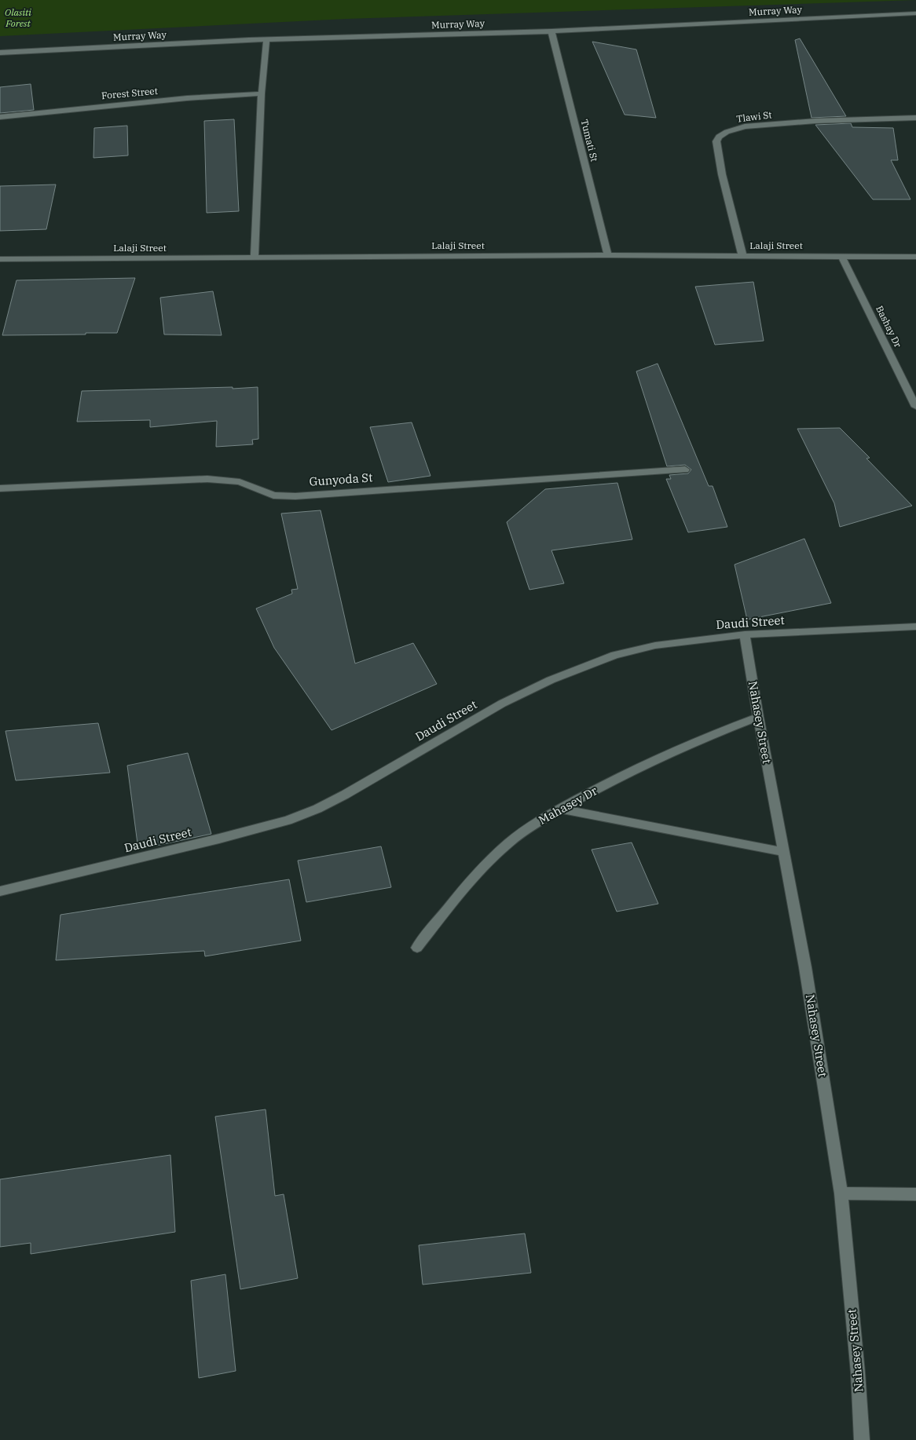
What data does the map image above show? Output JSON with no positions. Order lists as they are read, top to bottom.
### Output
{
  "streets": {
    "street": [
      "Murray Way",
      "Forest Street",
      "Tlawi St",
      "Tumati St",
      "Lalaji Street",
      "Bashay Dr",
      "Gunyoda St",
      "Daudi Street",
      "Nahasey Street",
      "Mahasey Dr"
    ]
  },
  "crossings": [
    ["Murray Way", "Tumati St"],
    ["Tlawi St", "Lalaji Street"],
    ["Tumati St", "Lalaji Street"],
    ["Lalaji Street", "Bashay Dr"],
    ["Daudi Street", "Nahasey Street"],
    ["Nahasey Street", "Mahasey Dr"]
  ],
  "parks": ["Olasiti Forest"]
}
